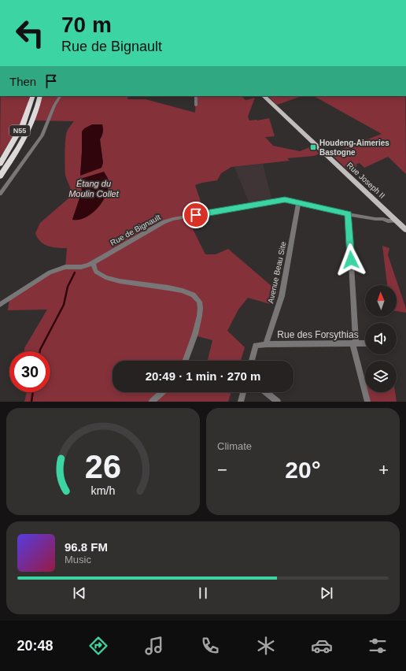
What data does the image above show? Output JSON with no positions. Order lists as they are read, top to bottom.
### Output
{
  "streets": {
    "highway": ["N55"],
    "main road": ["Rue Joseph II"],
    "street": ["Rue de Bignault", "Avenue Beau Site", "Rue des Forsythias"]
  },
  "crossings": [
    ["Rue Joseph II", "Rue de Bignault"],
    ["Rue de Bignault", "Avenue Beau Site"],
    ["Avenue Beau Site", "Rue des Forsythias"]
  ],
  "water": ["Étang du Moulin Collet"],
  "places": {
    "transit": ["Houdeng-Aimeries Bastogne"]
  },
  "north": "top",
  "page": {
    "turn": ["70 m", "Rue de Bignault"],
    "then": "Then",
    "limit": "30",
    "trip": "20:49 · 1 min · 270 m",
    "tile": "Climate",
    "heat": ["−", "20°", "+"],
    "song": ["96.8 FM", "Music"],
    "tabs": "20:48",
    "gauge": ["26", "km/h"]
  }
}
